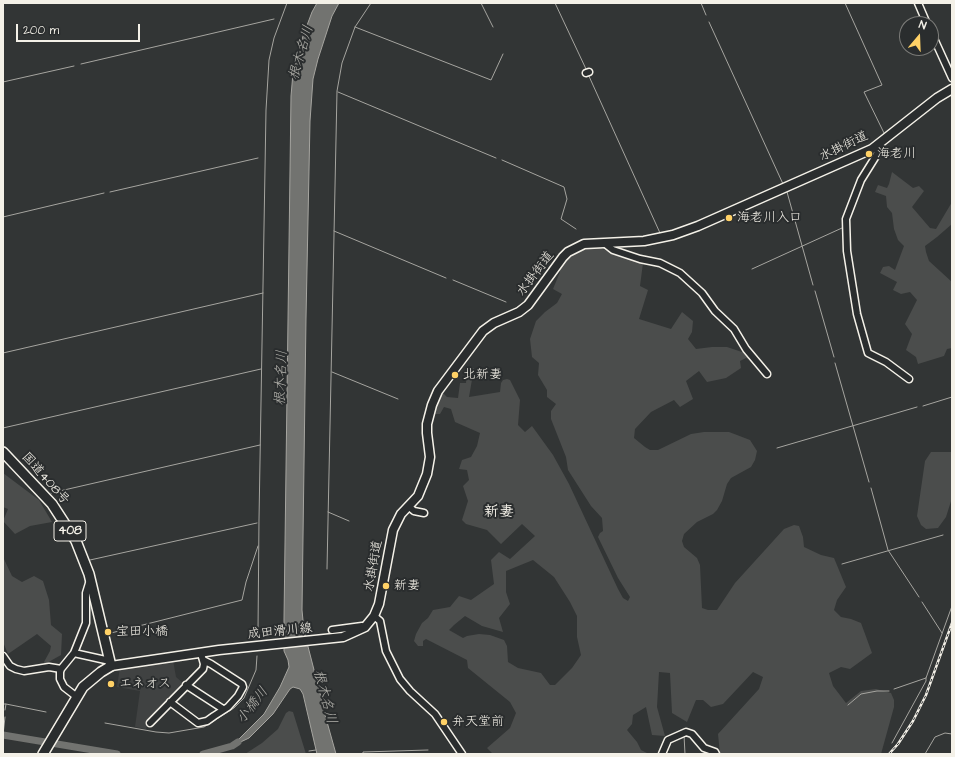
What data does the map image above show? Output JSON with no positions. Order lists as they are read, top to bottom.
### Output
{
  "streets": {
    "highway": ["国道408号", "408"],
    "main road": ["水掛街道", "成田滑川線"]
  },
  "crossings": [
    ["水掛街道", "成田滑川線"]
  ],
  "districts": ["新妻"],
  "water": ["根木名川", "小橋川"],
  "places": [
    "海老川",
    "海老川入口",
    "北新妻",
    "新妻",
    "宝田小橋",
    "エネオス",
    "弁天堂前"
  ],
  "scale_bar": "200 m",
  "north": "top"
}
